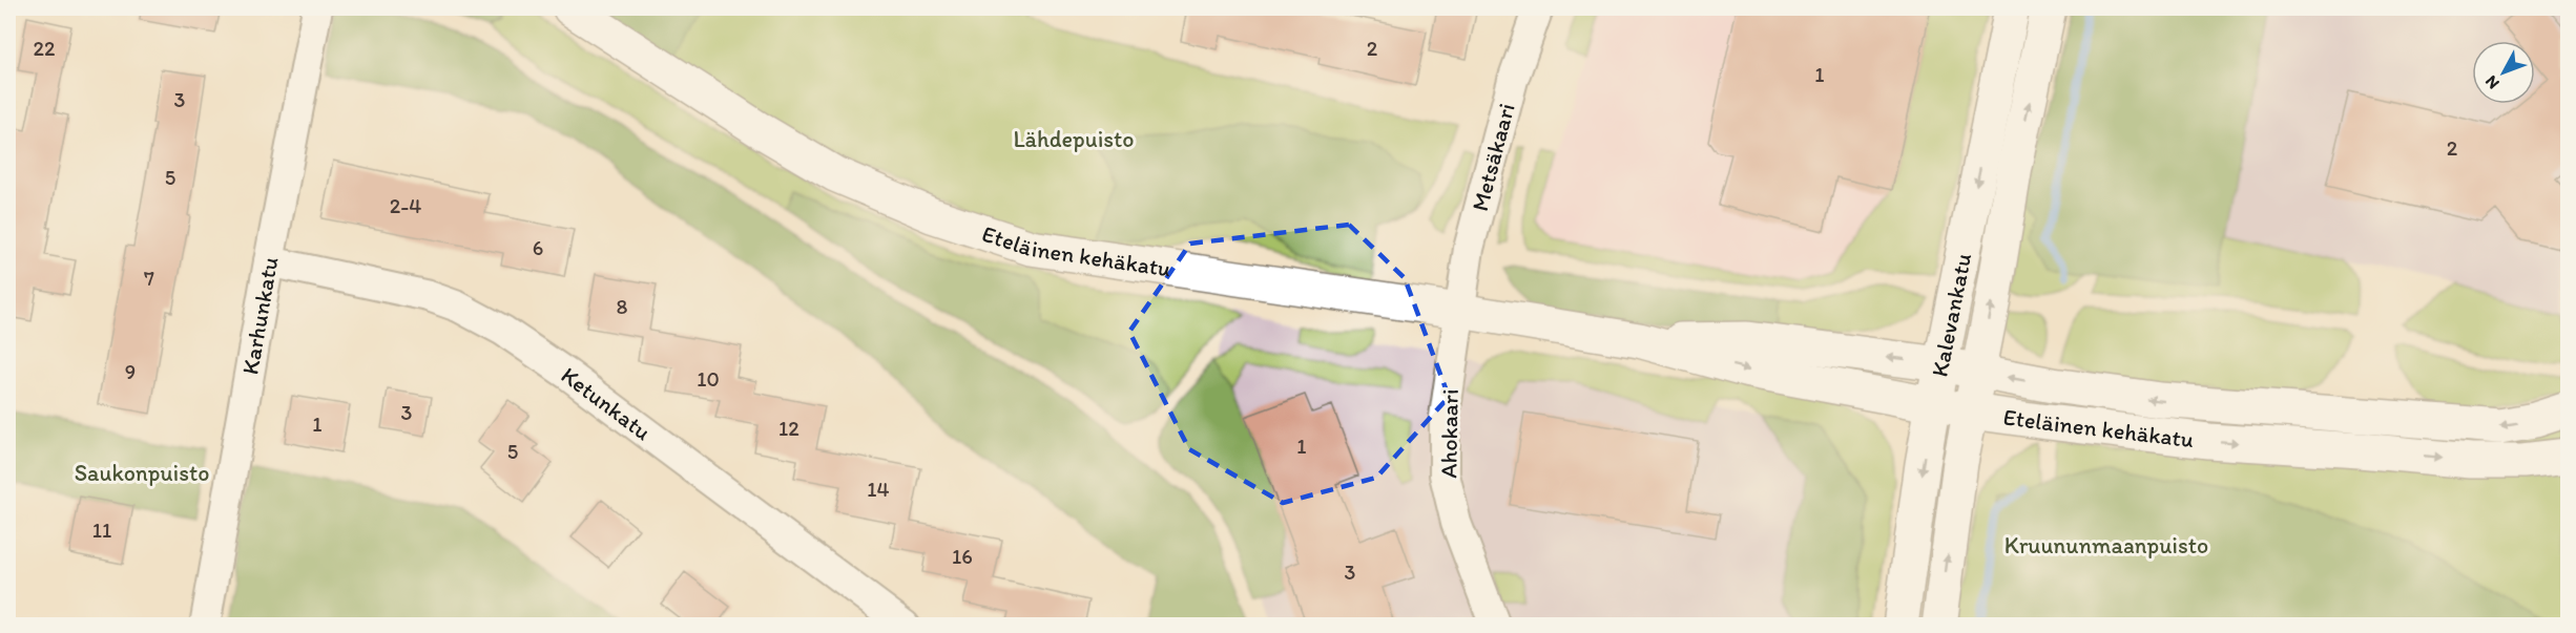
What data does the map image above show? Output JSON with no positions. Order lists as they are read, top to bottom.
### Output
{
  "streets": {
    "street": [
      "Metsäkaari",
      "Eteläinen kehäkatu",
      "Karhunkatu",
      "Kalevankatu",
      "Ketunkatu",
      "Ahokaari"
    ]
  },
  "crossings": [
    ["Metsäkaari", "Eteläinen kehäkatu"],
    ["Metsäkaari", "Ahokaari"],
    ["Eteläinen kehäkatu", "Kalevankatu"],
    ["Eteläinen kehäkatu", "Ahokaari"],
    ["Karhunkatu", "Ketunkatu"]
  ],
  "parks": ["Lähdepuisto", "Saukonpuisto", "Kruununmaanpuisto"],
  "house_numbers": [
    "22",
    "2",
    "1",
    "3",
    "2",
    "5",
    "2-4",
    "6",
    "7",
    "8",
    "9",
    "10",
    "3",
    "1",
    "12",
    "1",
    "5",
    "14",
    "11",
    "16",
    "3"
  ],
  "north": "bottom left"
}
